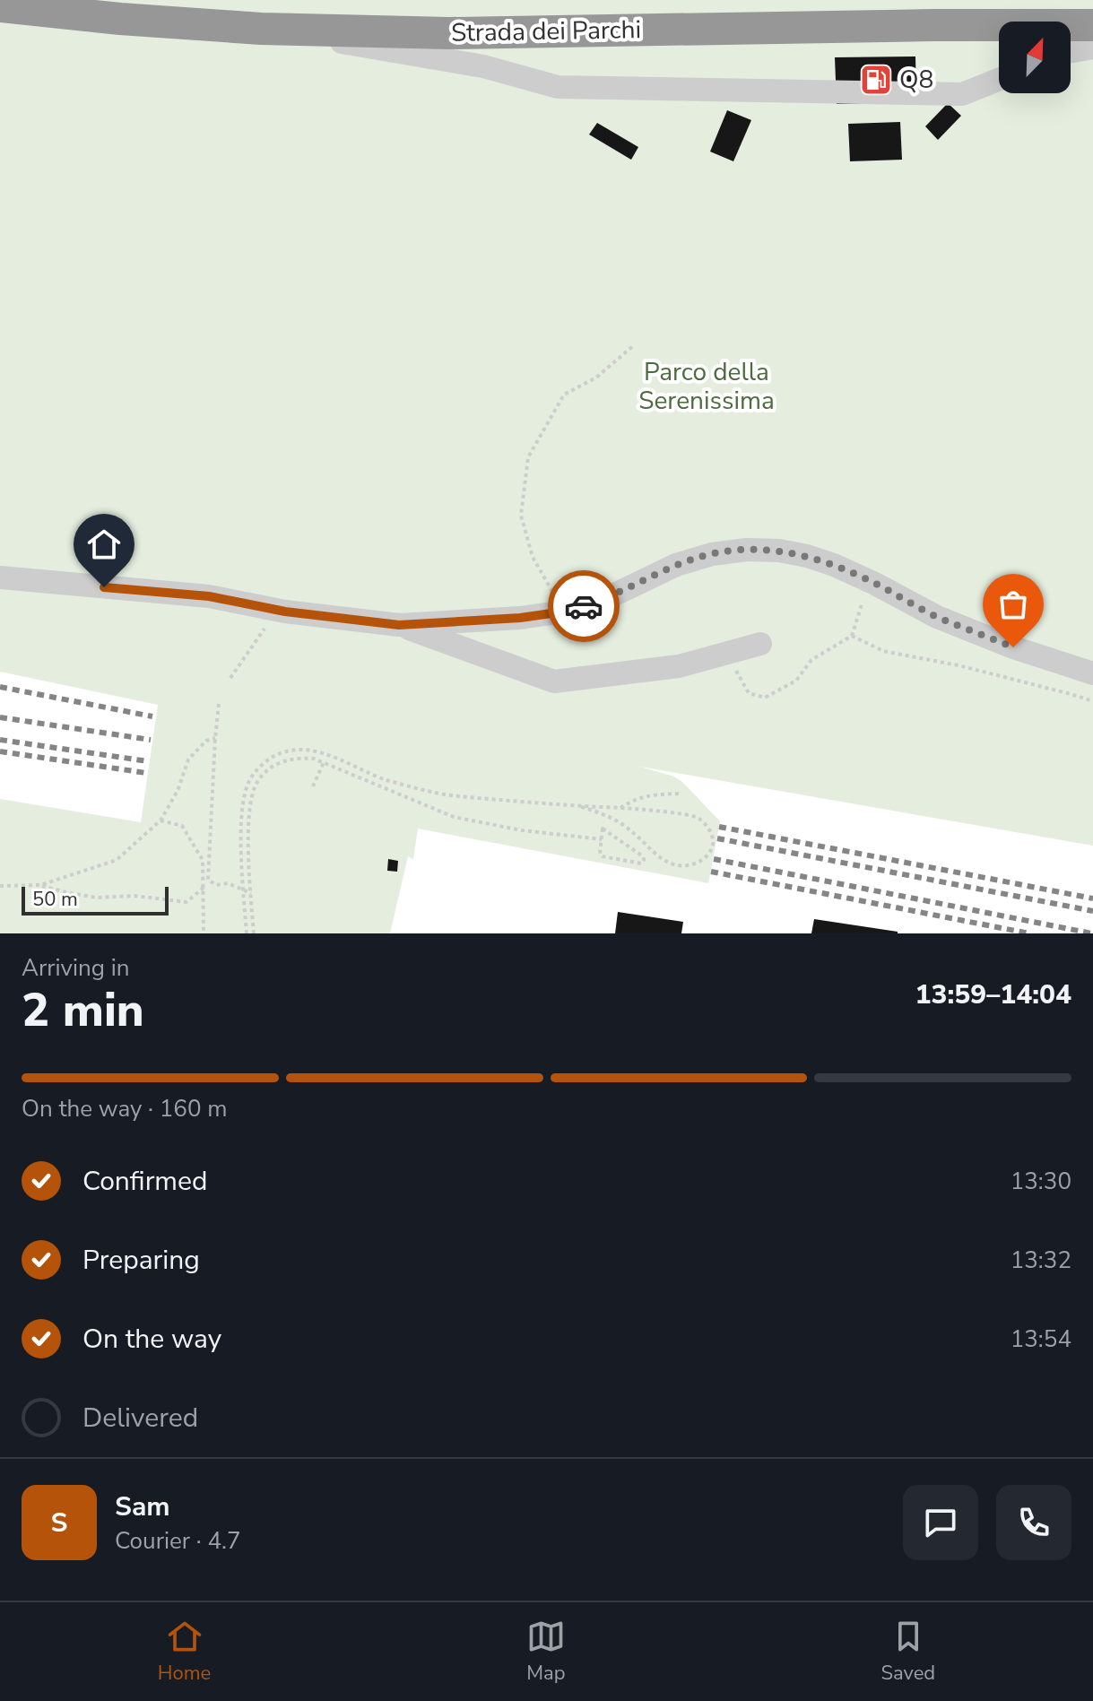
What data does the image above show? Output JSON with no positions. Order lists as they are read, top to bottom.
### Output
{
  "streets": {
    "highway": ["Strada dei Parchi"]
  },
  "parks": ["Parco della Serenissima"],
  "places": {
    "fuel station": ["Q8"]
  },
  "scale_bar": "50 m",
  "north": "top right",
  "page": {
    "scale": "50 m",
    "heading": ["2 min", "Arriving in", "13:59–14:04"],
    "panel": ["Sam", "Courier · 4.7"],
    "bar": "On the way · 160 m",
    "list": [
      ["Confirmed", "13:30"],
      ["Preparing", "13:32"],
      ["On the way", "13:54"],
      "Delivered"
    ],
    "round": "S",
    "tabs": ["Home", "Map", "Saved"]
  }
}
